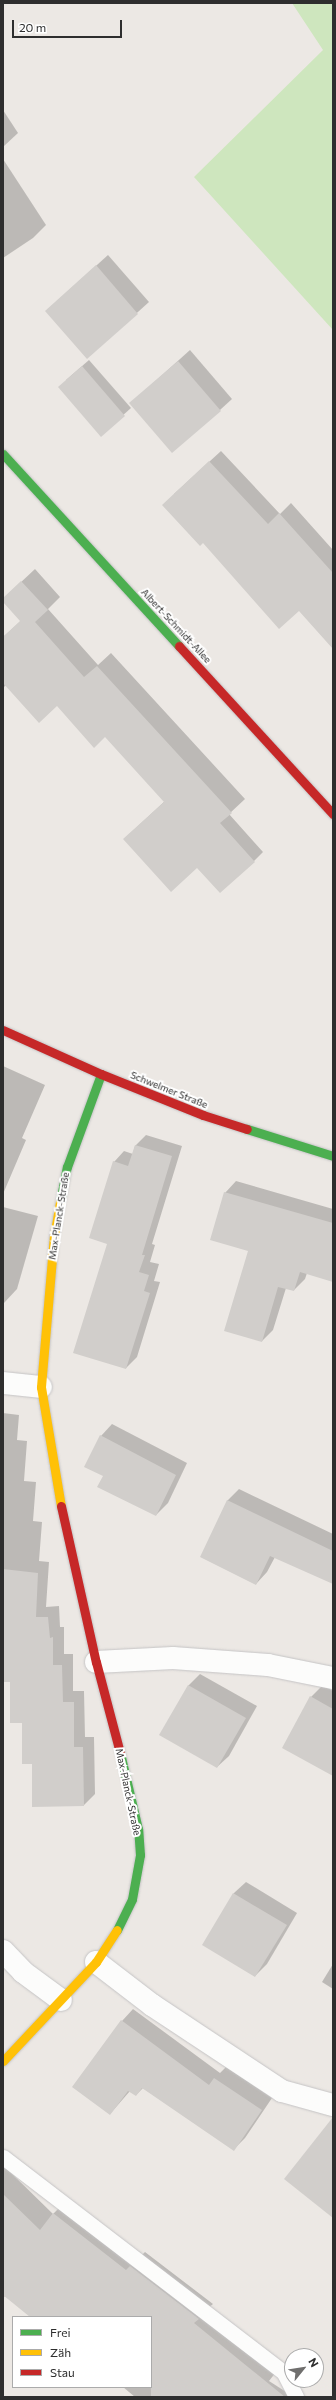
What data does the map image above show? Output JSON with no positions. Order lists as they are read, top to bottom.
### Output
{
  "streets": {
    "street": ["Albert-Schmidt-Allee", "Schwelmer Straße", "Max-Planck-Straße"]
  },
  "crossings": [
    ["Schwelmer Straße", "Max-Planck-Straße"]
  ],
  "legend": ["Frei", "Zäh", "Stau"],
  "scale_bar": "20 m",
  "north": "top right"
}
